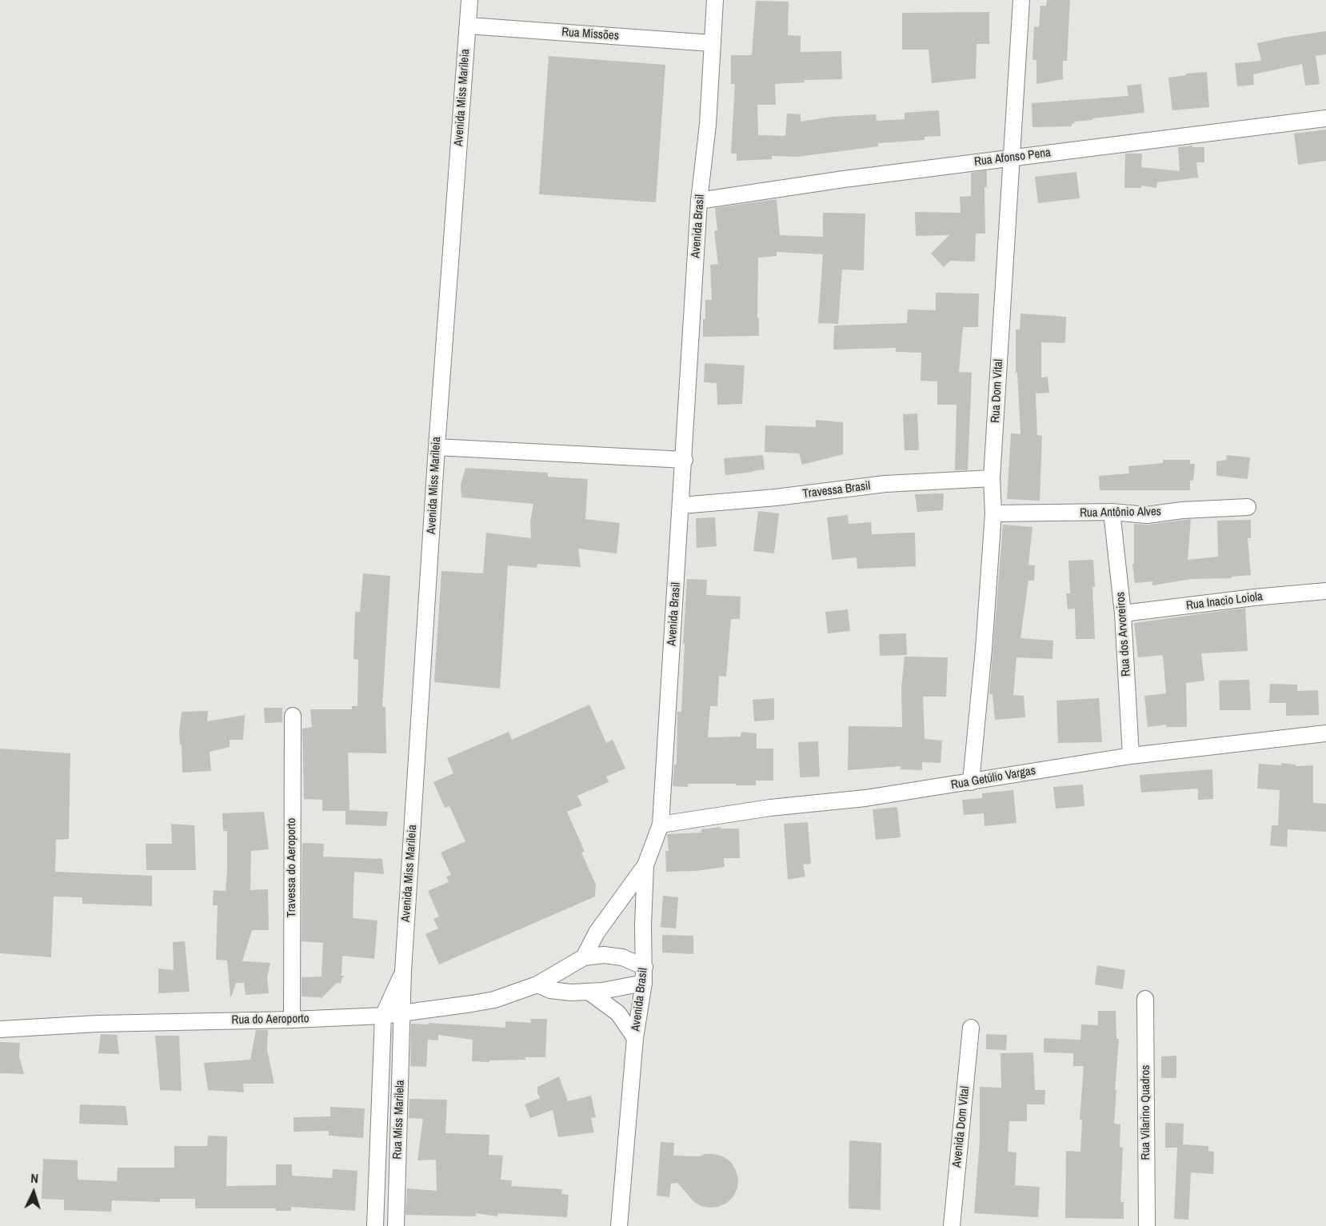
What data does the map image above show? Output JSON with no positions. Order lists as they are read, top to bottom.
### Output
{
  "streets": {
    "street": [
      "Rua Missões",
      "Avenida Miss Marileia",
      "Rua Afonso Pena",
      "Avenida Brasil",
      "Rua Dom Vital",
      "Travessa Brasil",
      "Rua Antônio Alves",
      "Rua Inacio Loiola",
      "Rua dos Arvoreiros",
      "Rua Getúlio Vargas",
      "Travessa do Aeroporto",
      "Rua do Aeroporto",
      "Rua Vilarino Quadros",
      "Rua Miss Marilela",
      "Avenida Dom Vital"
    ]
  },
  "crossings": [
    ["Rua Missões", "Avenida Miss Marileia"],
    ["Rua Missões", "Avenida Brasil"],
    ["Avenida Miss Marileia", "Rua do Aeroporto"],
    ["Avenida Miss Marileia", "Rua Miss Marilela"],
    ["Rua Afonso Pena", "Avenida Brasil"],
    ["Rua Afonso Pena", "Rua Dom Vital"],
    ["Avenida Brasil", "Travessa Brasil"],
    ["Avenida Brasil", "Rua Getúlio Vargas"],
    ["Rua Dom Vital", "Travessa Brasil"],
    ["Rua Dom Vital", "Rua Antônio Alves"],
    ["Rua Dom Vital", "Rua Getúlio Vargas"],
    ["Rua Antônio Alves", "Rua dos Arvoreiros"],
    ["Rua Inacio Loiola", "Rua dos Arvoreiros"],
    ["Rua dos Arvoreiros", "Rua Getúlio Vargas"],
    ["Travessa do Aeroporto", "Rua do Aeroporto"],
    ["Rua do Aeroporto", "Rua Miss Marilela"]
  ],
  "north": "top"
}
